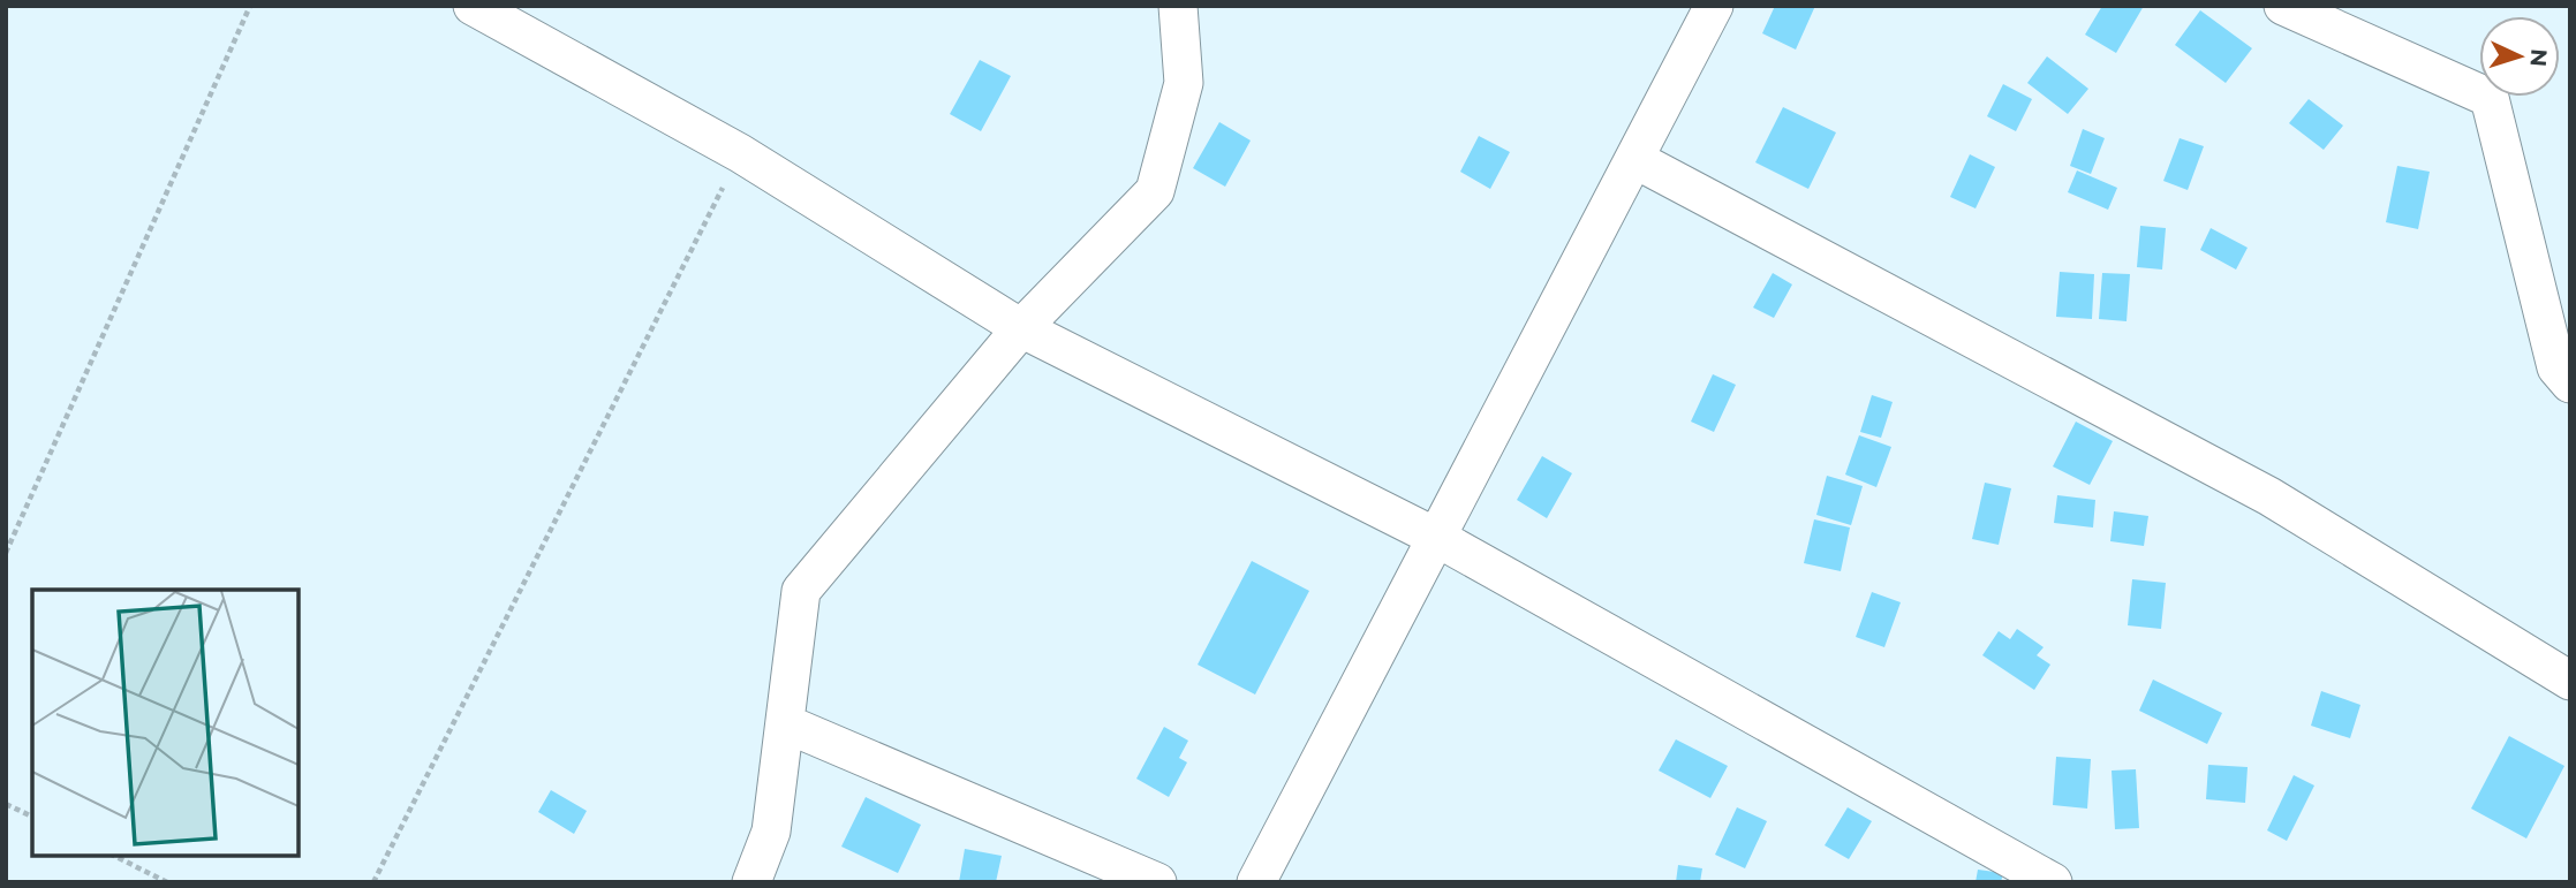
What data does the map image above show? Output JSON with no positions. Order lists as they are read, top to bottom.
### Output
{
  "north": "right"
}
